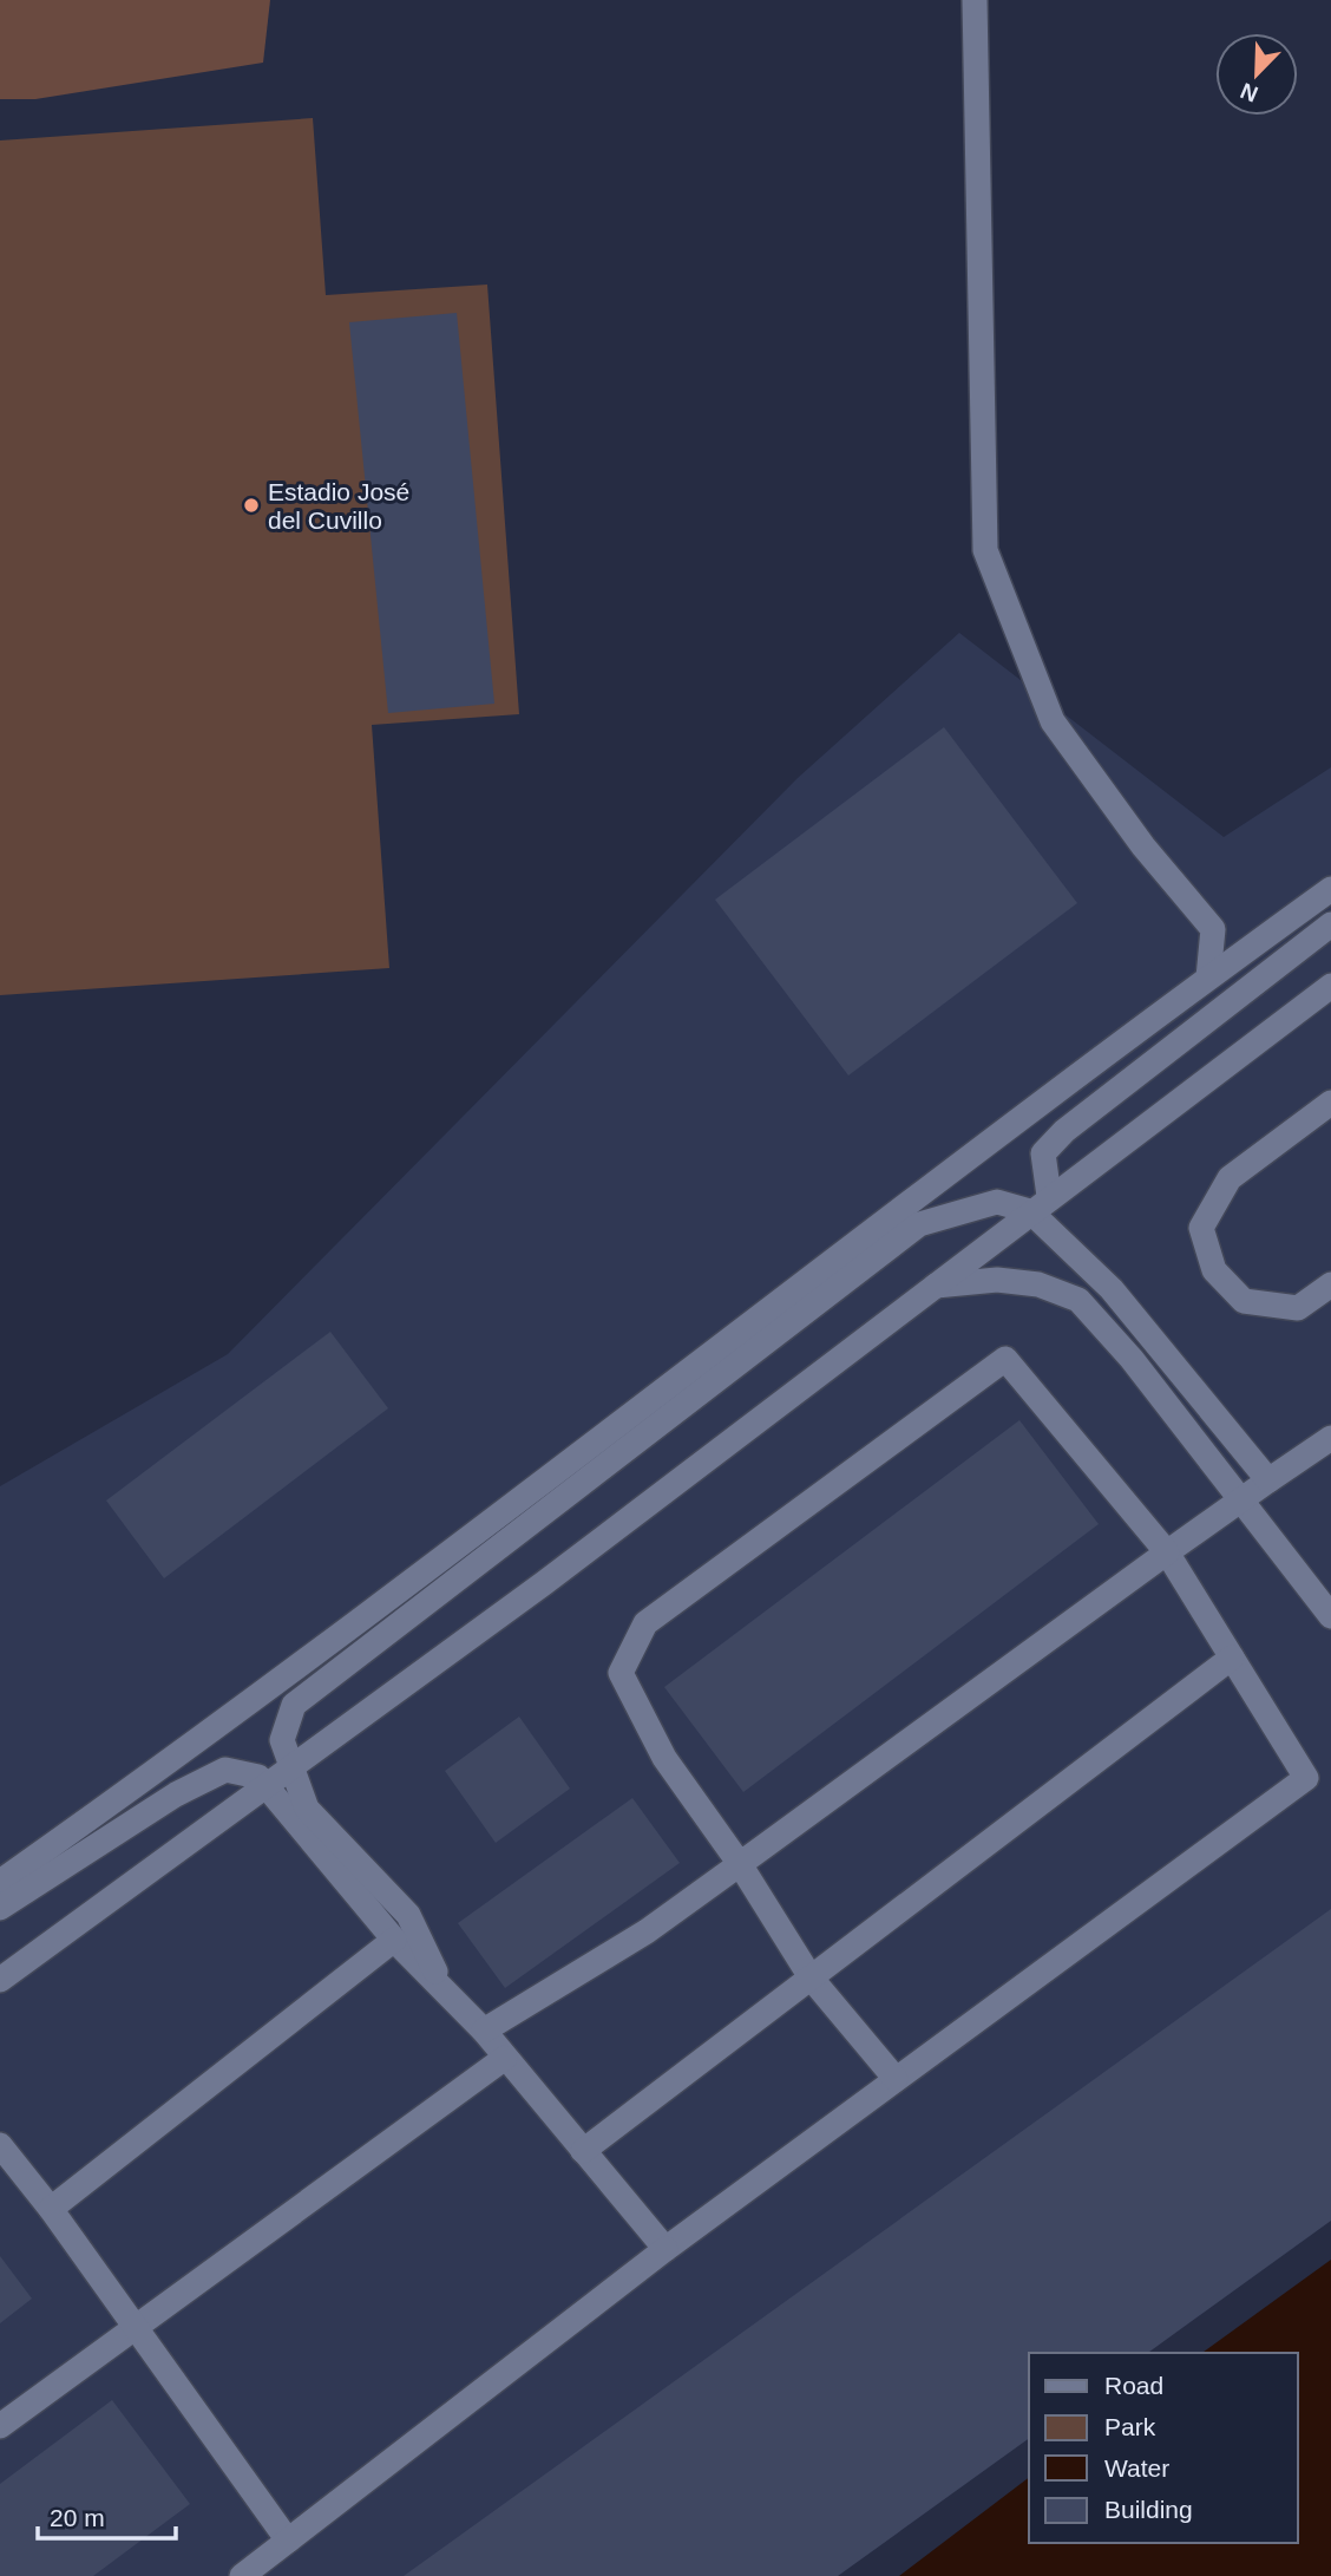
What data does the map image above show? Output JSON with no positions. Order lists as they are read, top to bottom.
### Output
{
  "places": ["Estadio José del Cuvillo"],
  "legend": [
    "Road",
    "Park",
    "Water",
    "Building"
  ],
  "scale_bar": "20 m",
  "north": "bottom left"
}
